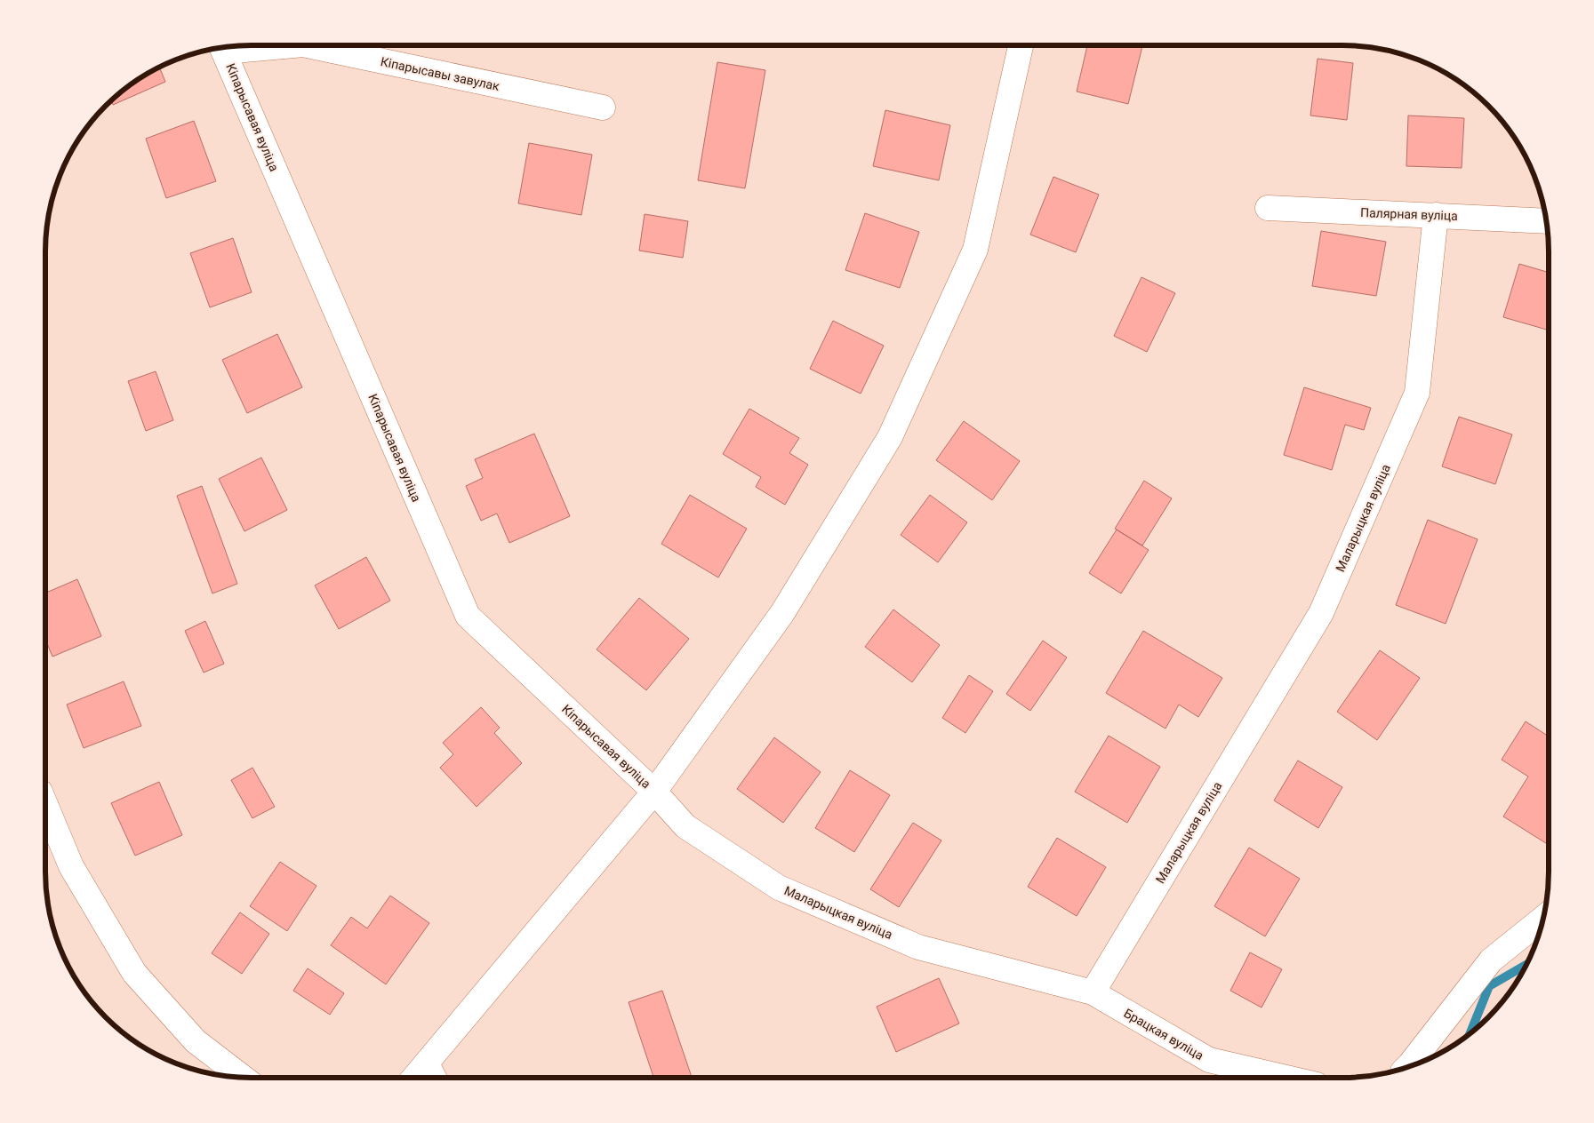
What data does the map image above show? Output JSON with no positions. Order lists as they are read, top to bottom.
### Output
{
  "streets": {
    "street": [
      "Кіпарысавы завулак",
      "Кіпарысавая вуліца",
      "Палярная вуліца",
      "Маларыцкая вуліца",
      "Брацкая вуліца"
    ]
  },
  "crossings": [
    ["Кіпарысавы завулак", "Кіпарысавая вуліца"],
    ["Кіпарысавая вуліца", "Маларыцкая вуліца"],
    ["Палярная вуліца", "Маларыцкая вуліца"],
    ["Маларыцкая вуліца", "Брацкая вуліца"]
  ]
}
